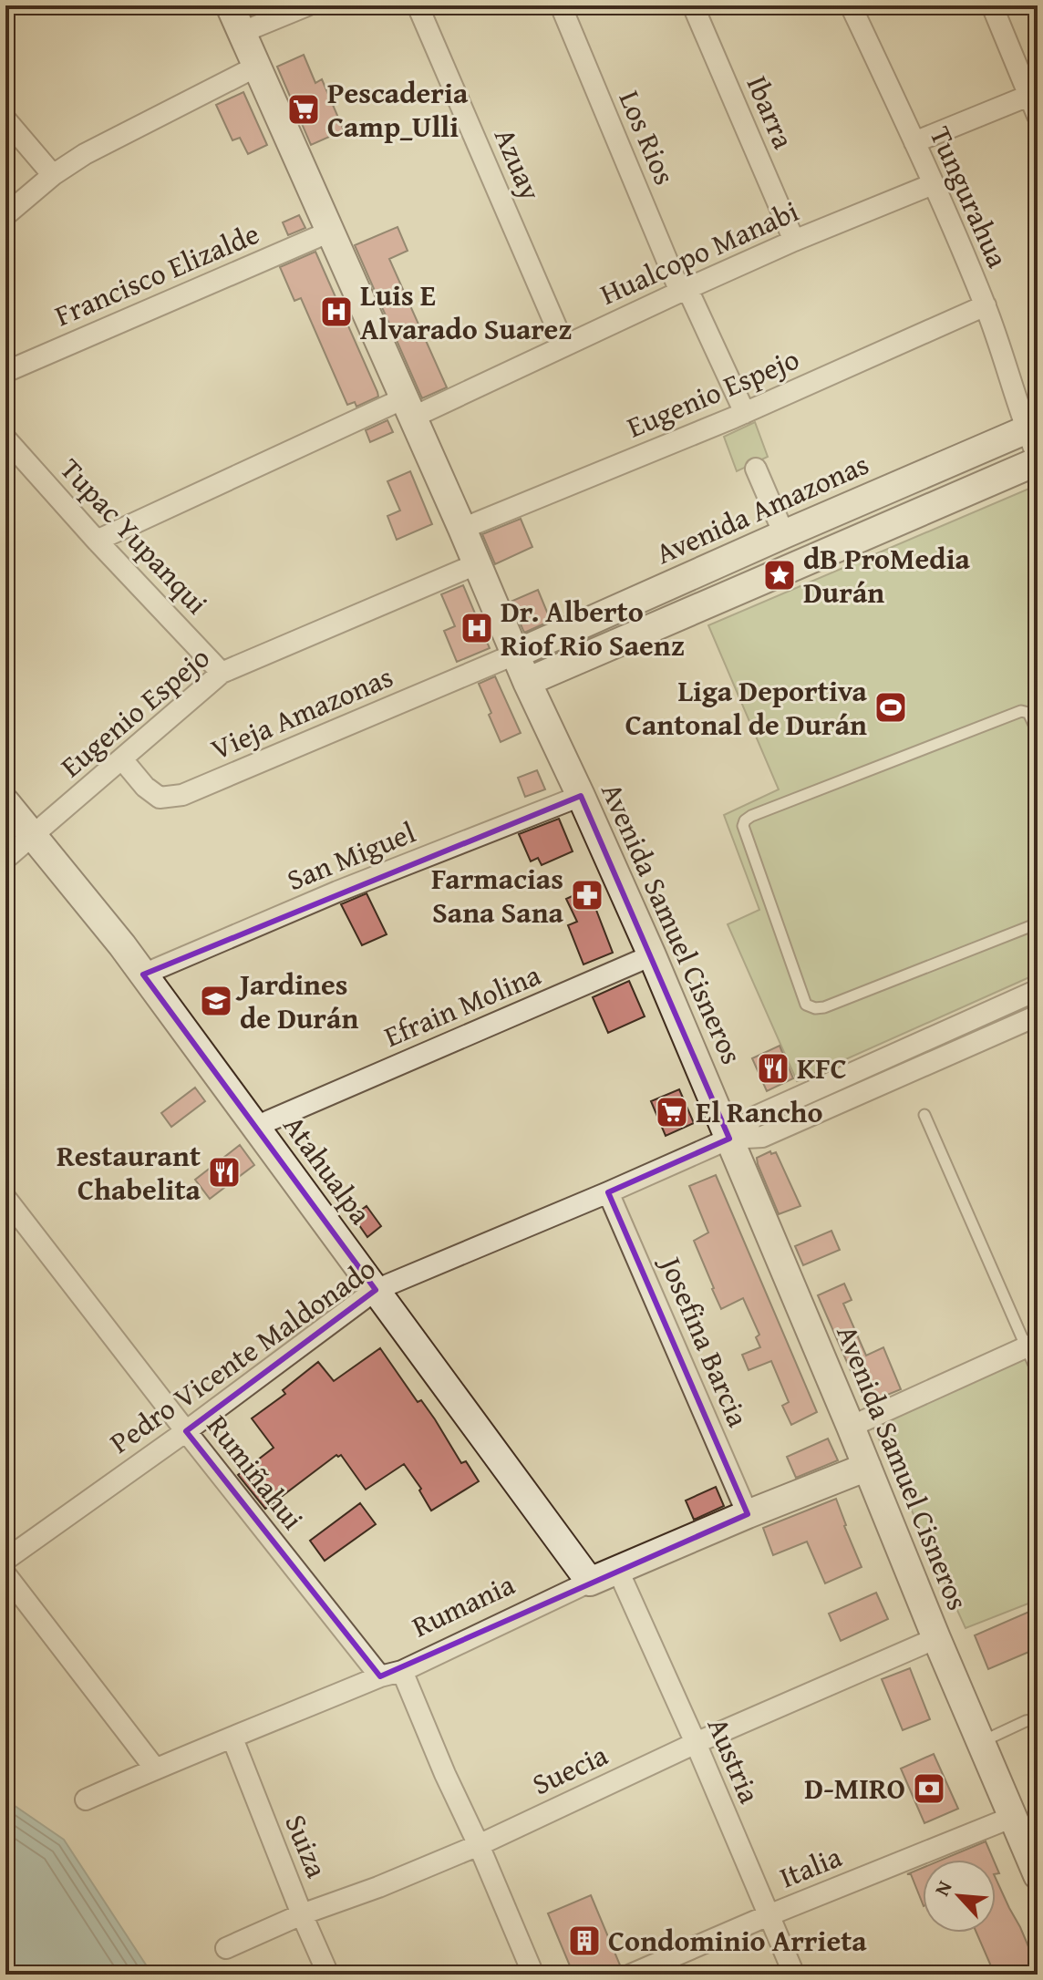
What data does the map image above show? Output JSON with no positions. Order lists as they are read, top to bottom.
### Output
{
  "streets": {
    "street": [
      "Ibarra",
      "Los Rios",
      "Azuay",
      "Tungurahua",
      "Hualcopo Manabi",
      "Francisco Elizalde",
      "Eugenio Espejo",
      "Avenida Amazonas",
      "Tupac Yupanqui",
      "Vieja Amazonas",
      "San Miguel",
      "Avenida Samuel Cisneros",
      "Efrain Molina",
      "Atahualpa",
      "Josefina Barcia",
      "Pedro Vicente Maldonado",
      "Rumiñahui",
      "Rumania",
      "Austria",
      "Suecia",
      "Suiza",
      "Italia"
    ]
  },
  "crossings": [
    ["Ibarra", "Hualcopo Manabi"],
    ["Los Rios", "Hualcopo Manabi"],
    ["Los Rios", "Eugenio Espejo"],
    ["Azuay", "Hualcopo Manabi"],
    ["Tungurahua", "Hualcopo Manabi"],
    ["Tungurahua", "Eugenio Espejo"],
    ["Tungurahua", "Avenida Amazonas"],
    ["Hualcopo Manabi", "Tupac Yupanqui"],
    ["Hualcopo Manabi", "Avenida Samuel Cisneros"],
    ["Francisco Elizalde", "Avenida Samuel Cisneros"],
    ["Eugenio Espejo", "Tupac Yupanqui"],
    ["Eugenio Espejo", "Vieja Amazonas"],
    ["Eugenio Espejo", "Avenida Samuel Cisneros"],
    ["Eugenio Espejo", "Atahualpa"],
    ["Avenida Amazonas", "Vieja Amazonas"],
    ["Avenida Amazonas", "Avenida Samuel Cisneros"],
    ["Vieja Amazonas", "Avenida Samuel Cisneros"],
    ["San Miguel", "Avenida Samuel Cisneros"],
    ["San Miguel", "Atahualpa"],
    ["Avenida Samuel Cisneros", "Efrain Molina"],
    ["Avenida Samuel Cisneros", "Pedro Vicente Maldonado"],
    ["Avenida Samuel Cisneros", "Rumania"],
    ["Avenida Samuel Cisneros", "Suecia"],
    ["Avenida Samuel Cisneros", "Italia"],
    ["Efrain Molina", "Atahualpa"],
    ["Atahualpa", "Pedro Vicente Maldonado"],
    ["Atahualpa", "Rumania"],
    ["Josefina Barcia", "Pedro Vicente Maldonado"],
    ["Josefina Barcia", "Rumania"],
    ["Pedro Vicente Maldonado", "Rumiñahui"],
    ["Rumiñahui", "Rumania"],
    ["Rumania", "Austria"],
    ["Rumania", "Suiza"],
    ["Austria", "Suecia"],
    ["Austria", "Italia"],
    ["Suecia", "Suiza"]
  ],
  "places": {
    "supermarket": ["Pescaderia Camp_Ulli", "El Rancho"],
    "hospital": ["Luis E Alvarado Suarez", "Dr. Alberto Riof Rio Saenz"],
    "place": ["dB ProMedia Durán"],
    "sports": ["Liga Deportiva Cantonal de Durán"],
    "pharmacy": ["Farmacias Sana Sana"],
    "school or university": ["Jardines de Durán"],
    "restaurant": ["KFC", "Restaurant Chabelita"],
    "bank": ["D-MIRO"],
    "building": ["Condominio Arrieta"]
  },
  "north": "top left"
}
